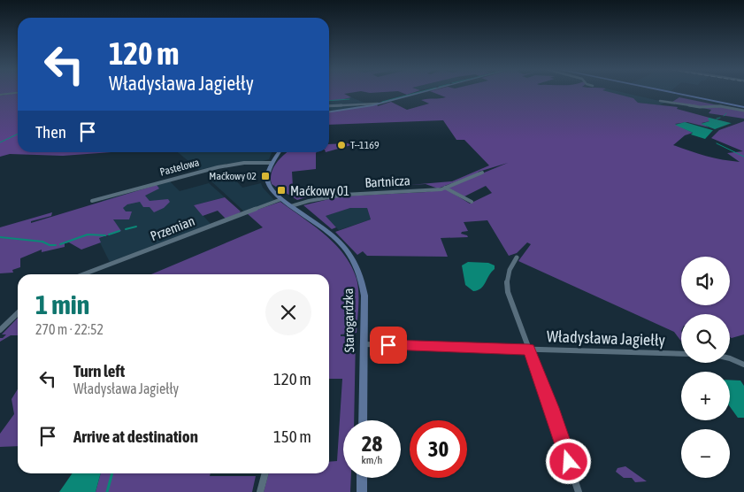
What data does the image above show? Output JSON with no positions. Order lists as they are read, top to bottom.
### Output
{
  "streets": {
    "main road": ["Starogardzka"],
    "street": [
      "Pastelowa",
      "Bartnicza",
      "Przemian",
      "Władysława Jagiełły"
    ]
  },
  "crossings": [
    ["Pastelowa", "Starogardzka"],
    ["Bartnicza", "Starogardzka"],
    ["Przemian", "Starogardzka"],
    ["Starogardzka", "Władysława Jagiełły"]
  ],
  "places": {
    "other": ["T--1169"],
    "transit": ["Maćkowy 02", "Maćkowy 01"]
  },
  "page": {
    "turn": ["120 m", "Władysława Jagiełły"],
    "then": "Then",
    "map_buttons": ["+", "−"],
    "heading": ["1 min", "270 m · 22:52"],
    "list": [
      {
        "name": "Turn left",
        "note": "Władysława Jagiełły",
        "value": "120 m"
      },
      {
        "name": "Arrive at destination",
        "value": "150 m"
      }
    ],
    "speed": "28 km/h",
    "limit": "30"
  }
}
